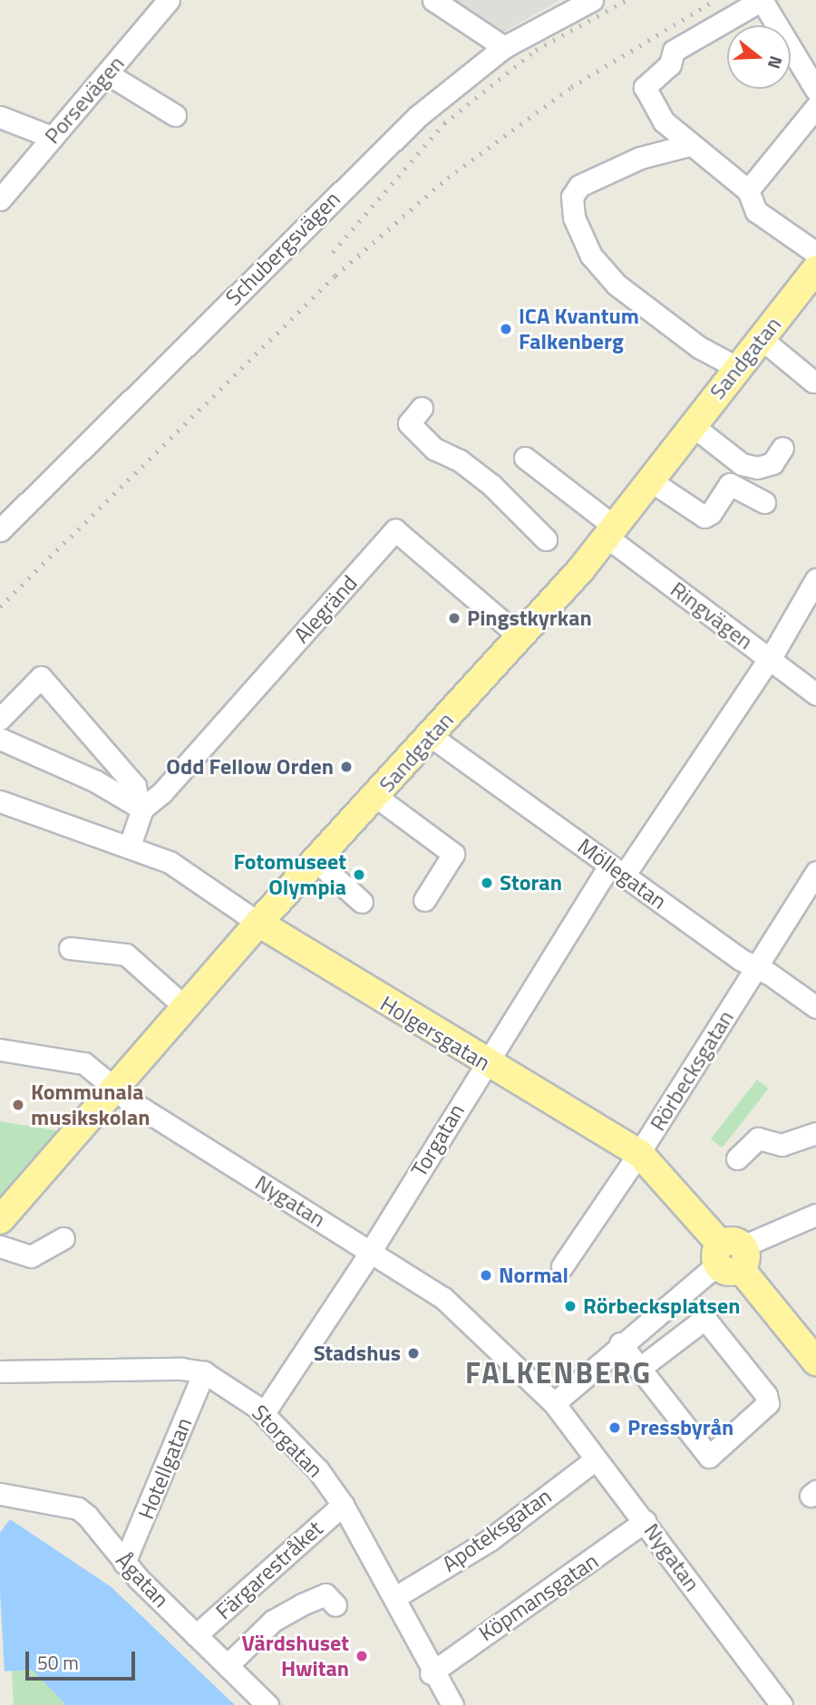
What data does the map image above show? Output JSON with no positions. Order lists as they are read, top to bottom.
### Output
{
  "streets": {
    "main road": ["Sandgatan", "Holgersgatan"],
    "street": [
      "Porsevägen",
      "Schubergsvägen",
      "Alegränd",
      "Ringvägen",
      "Möllegatan",
      "Rörbecksgatan",
      "Torgatan",
      "Nygatan",
      "Storgatan",
      "Hotellgatan",
      "Apoteksgatan",
      "Färgarestråket",
      "Ågatan",
      "Köpmansgatan"
    ]
  },
  "crossings": [
    ["Sandgatan", "Alegränd"],
    ["Sandgatan", "Ringvägen"],
    ["Sandgatan", "Möllegatan"],
    ["Sandgatan", "Holgersgatan"],
    ["Sandgatan", "Nygatan"],
    ["Ringvägen", "Torgatan"],
    ["Möllegatan", "Rörbecksgatan"],
    ["Möllegatan", "Torgatan"],
    ["Holgersgatan", "Rörbecksgatan"],
    ["Holgersgatan", "Torgatan"],
    ["Torgatan", "Nygatan"],
    ["Torgatan", "Storgatan"],
    ["Nygatan", "Apoteksgatan"],
    ["Nygatan", "Köpmansgatan"],
    ["Storgatan", "Hotellgatan"],
    ["Storgatan", "Apoteksgatan"],
    ["Storgatan", "Färgarestråket"],
    ["Storgatan", "Köpmansgatan"],
    ["Hotellgatan", "Ågatan"],
    ["Färgarestråket", "Ågatan"]
  ],
  "districts": ["FALKENBERG"],
  "places": [
    "ICA Kvantum Falkenberg",
    "Pingstkyrkan",
    "Odd Fellow Orden",
    "Fotomuseet Olympia",
    "Storan",
    "Kommunala musikskolan",
    "Normal",
    "Rörbecksplatsen",
    "Stadshus",
    "Pressbyrån",
    "Värdshuset Hwitan"
  ],
  "scale_bar": "50 m",
  "north": "right"
}
